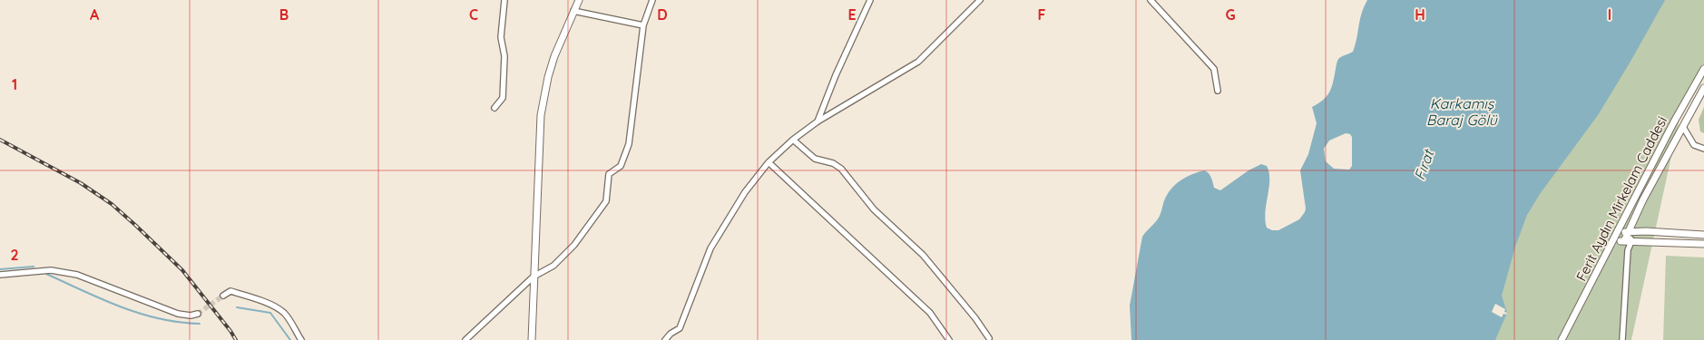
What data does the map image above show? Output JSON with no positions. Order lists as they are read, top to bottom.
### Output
{
  "streets": {
    "street": ["Ferit Aydın Mirkelam Caddesi"]
  },
  "water": ["Karkamış Baraj Gölü", "Fırat"],
  "grid": {
    "columns": [
      "A",
      "B",
      "C",
      "D",
      "E",
      "F",
      "G",
      "H",
      "I"
    ],
    "rows": ["1", "2"]
  }
}
